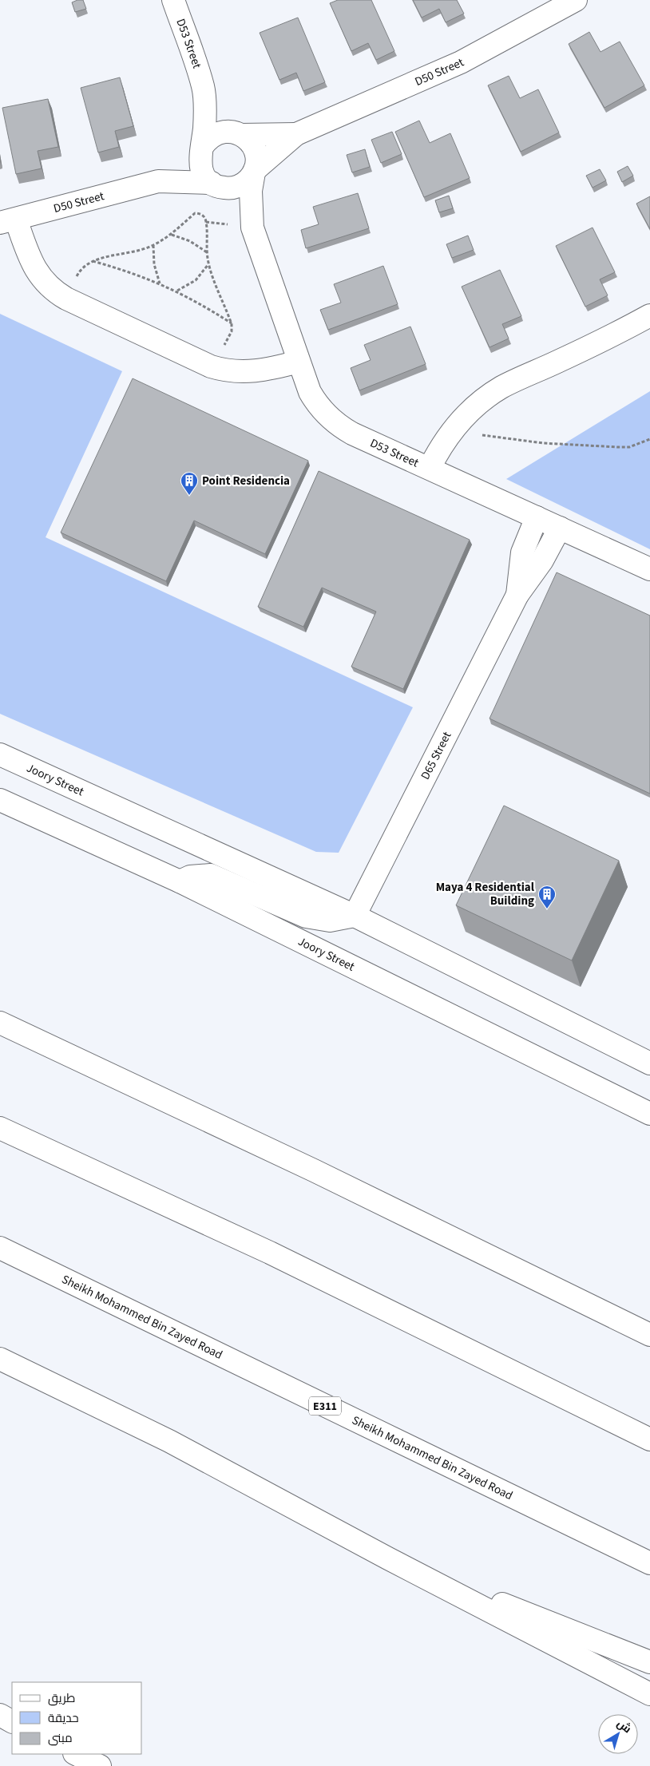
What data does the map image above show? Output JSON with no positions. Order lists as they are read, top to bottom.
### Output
{
  "streets": {
    "main road": [
      "D53 Street",
      "D50 Street",
      "D65 Street",
      "Joory Street",
      "Sheikh Mohammed Bin Zayed Road",
      "E311"
    ]
  },
  "crossings": [
    ["D53 Street", "D50 Street"],
    ["D53 Street", "D65 Street"],
    ["D65 Street", "Joory Street"]
  ],
  "places": {
    "building": ["Point Residencia", "Maya 4 Residential Building"]
  },
  "legend": ["طريق", "حديقة", "مبنى"],
  "north": "top right"
}
